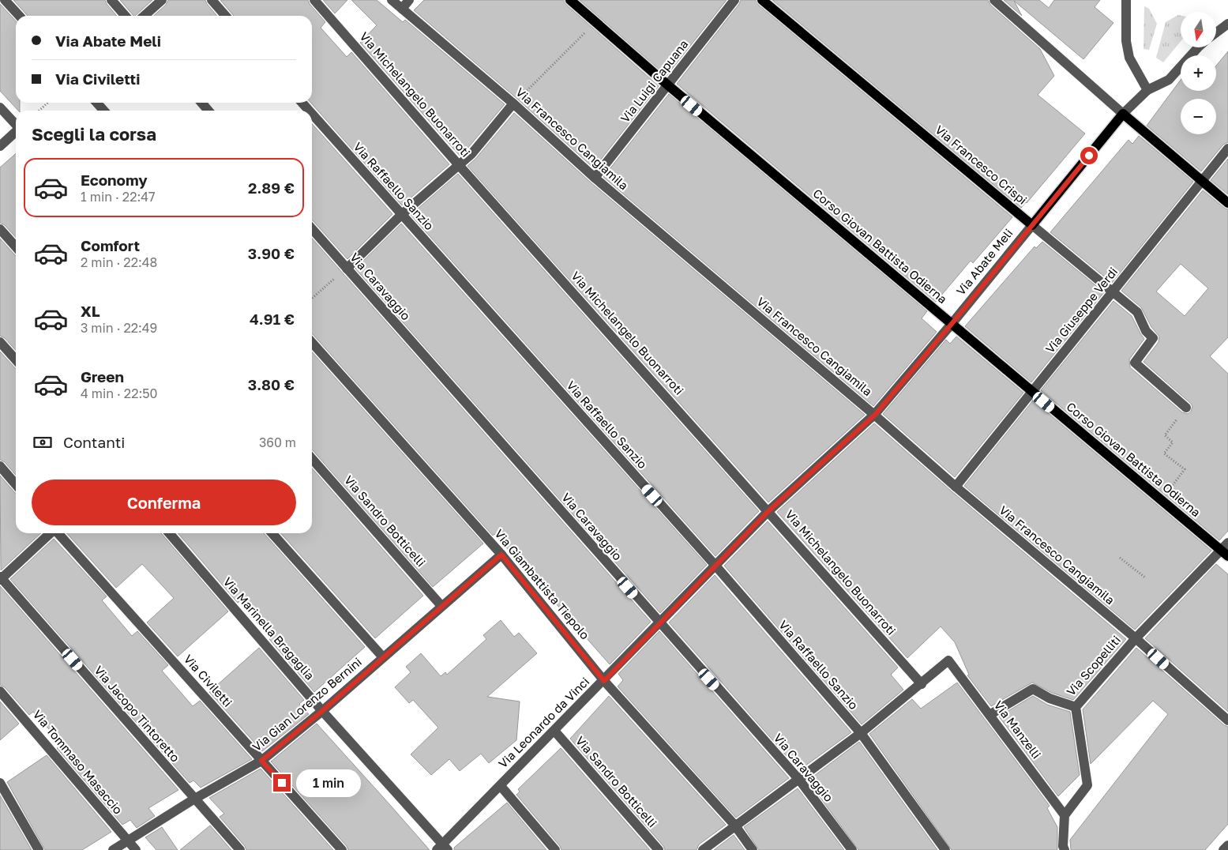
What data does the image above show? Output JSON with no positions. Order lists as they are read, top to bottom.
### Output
{
  "streets": {
    "main road": ["Via Francesco Crispi", "Corso Giovan Battista Odierna", "Via Abate Meli"],
    "street": [
      "Via Luigi Capuana",
      "Via Michelangelo Buonarroti",
      "Via Francesco Cangiamila",
      "Via Raffaello Sanzio",
      "Via Caravaggio",
      "Via Giuseppe Verdi",
      "Via Sandro Botticelli",
      "Via Giambattista Tiepolo",
      "Via Marinella Bragaglia",
      "Via Scopelliti",
      "Via Civiletti",
      "Via Gian Lorenzo Bernini",
      "Via Jacopo Tintoretto",
      "Via Leonardo da Vinci",
      "Via Manzelli",
      "Via Tommaso Masaccio"
    ]
  },
  "crossings": [
    ["Via Luigi Capuana", "Via Francesco Cangiamila"],
    ["Via Luigi Capuana", "Corso Giovan Battista Odierna"],
    ["Via Michelangelo Buonarroti", "Via Abate Meli"],
    ["Via Michelangelo Buonarroti", "Via Leonardo da Vinci"],
    ["Via Michelangelo Buonarroti", "Via Manzelli"],
    ["Via Francesco Cangiamila", "Via Abate Meli"],
    ["Via Francesco Cangiamila", "Via Giuseppe Verdi"],
    ["Via Francesco Cangiamila", "Via Scopelliti"],
    ["Via Francesco Crispi", "Via Abate Meli"],
    ["Via Francesco Crispi", "Via Giuseppe Verdi"],
    ["Via Raffaello Sanzio", "Via Leonardo da Vinci"],
    ["Corso Giovan Battista Odierna", "Via Abate Meli"],
    ["Corso Giovan Battista Odierna", "Via Giuseppe Verdi"],
    ["Corso Giovan Battista Odierna", "Via Scopelliti"],
    ["Via Abate Meli", "Via Leonardo da Vinci"],
    ["Via Caravaggio", "Via Leonardo da Vinci"],
    ["Via Sandro Botticelli", "Via Gian Lorenzo Bernini"],
    ["Via Sandro Botticelli", "Via Leonardo da Vinci"],
    ["Via Giambattista Tiepolo", "Via Gian Lorenzo Bernini"],
    ["Via Giambattista Tiepolo", "Via Leonardo da Vinci"],
    ["Via Marinella Bragaglia", "Via Gian Lorenzo Bernini"],
    ["Via Marinella Bragaglia", "Via Leonardo da Vinci"],
    ["Via Scopelliti", "Via Manzelli"],
    ["Via Civiletti", "Via Gian Lorenzo Bernini"],
    ["Via Gian Lorenzo Bernini", "Via Jacopo Tintoretto"],
    ["Via Gian Lorenzo Bernini", "Via Tommaso Masaccio"]
  ],
  "north": "bottom",
  "page": {
    "map_buttons": ["+", "−"],
    "banner": ["Via Abate Meli", "Via Civiletti"],
    "heading": "Scegli la corsa",
    "list": [
      {
        "name": "Economy",
        "note": "1 min · 22:47",
        "value": "2.89 €"
      },
      {
        "name": "Comfort",
        "note": "2 min · 22:48",
        "value": "3.90 €"
      },
      {
        "name": "XL",
        "note": "3 min · 22:49",
        "value": "4.91 €"
      },
      {
        "name": "Green",
        "note": "4 min · 22:50",
        "value": "3.80 €"
      }
    ],
    "pay": ["Contanti", "360 m"],
    "buttons": "Conferma",
    "bubble": "1 min"
  }
}
